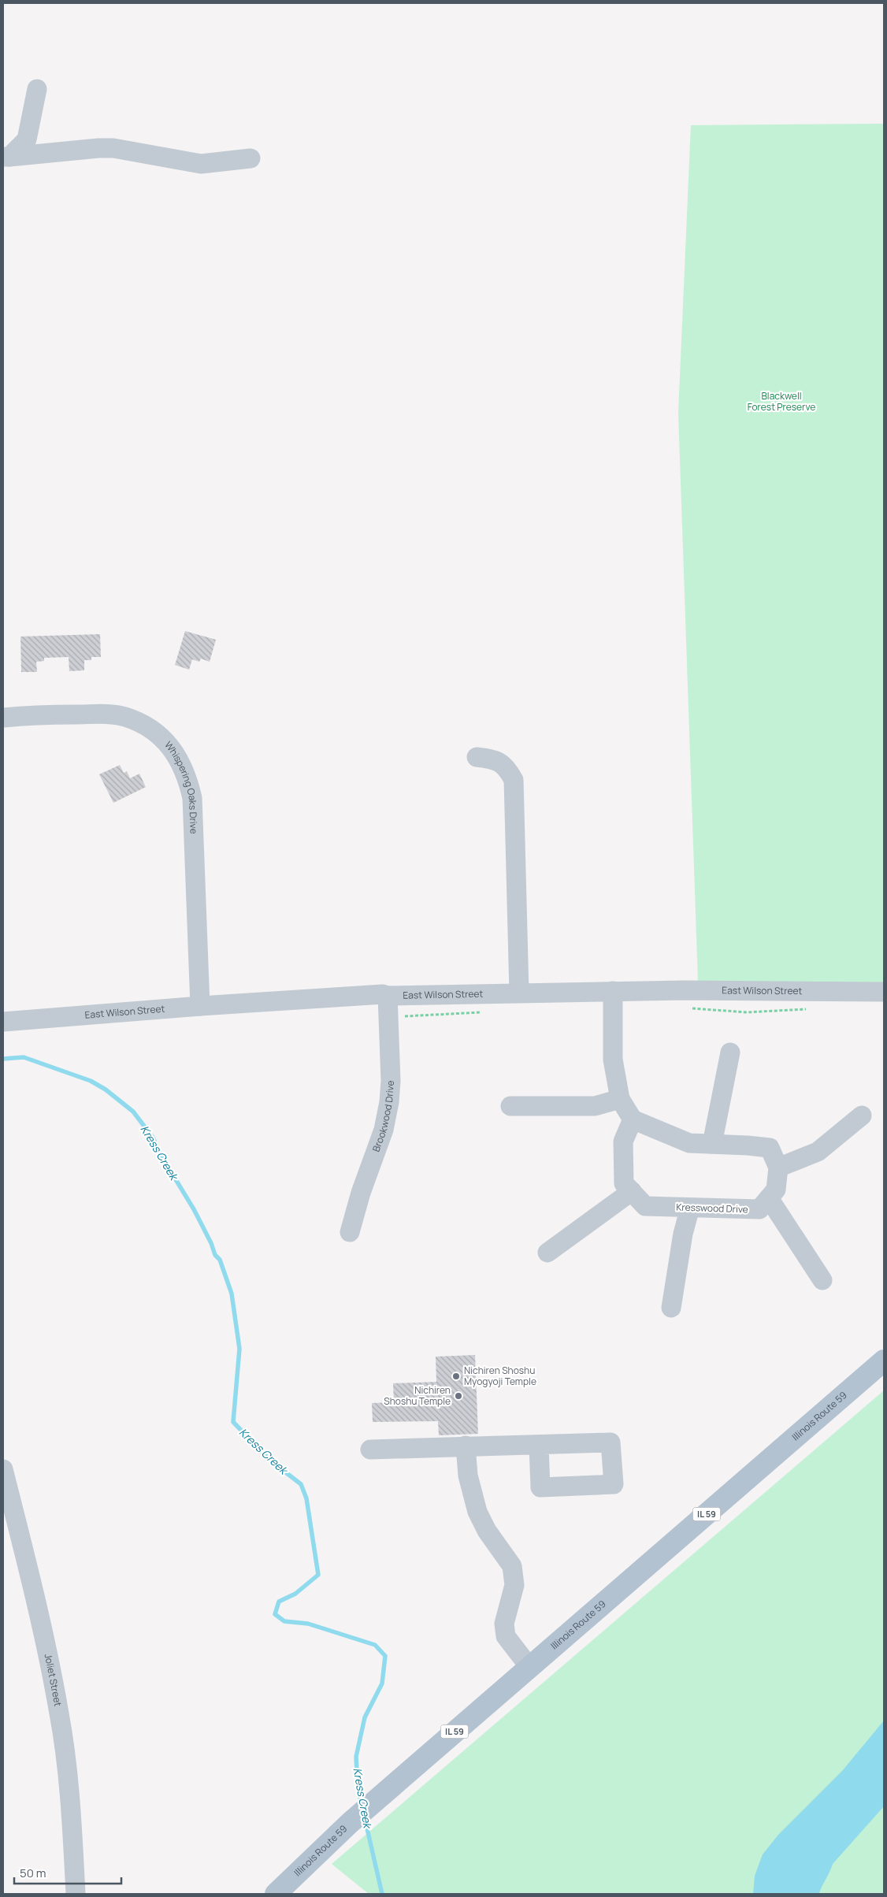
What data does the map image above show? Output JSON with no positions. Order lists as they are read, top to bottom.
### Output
{
  "streets": {
    "main road": ["Illinois Route 59", "IL 59"],
    "street": [
      "Whispering Oaks Drive",
      "East Wilson Street",
      "Brookwood Drive",
      "Kresswood Drive",
      "Joliet Street"
    ]
  },
  "crossings": [
    ["Whispering Oaks Drive", "East Wilson Street"],
    ["East Wilson Street", "Brookwood Drive"]
  ],
  "water": ["Kress Creek"],
  "parks": ["Blackwell Forest Preserve"],
  "places": ["Nichiren Shoshu Myogyoji Temple", "Nichiren Shoshu Temple"],
  "scale_bar": "50 m"
}
